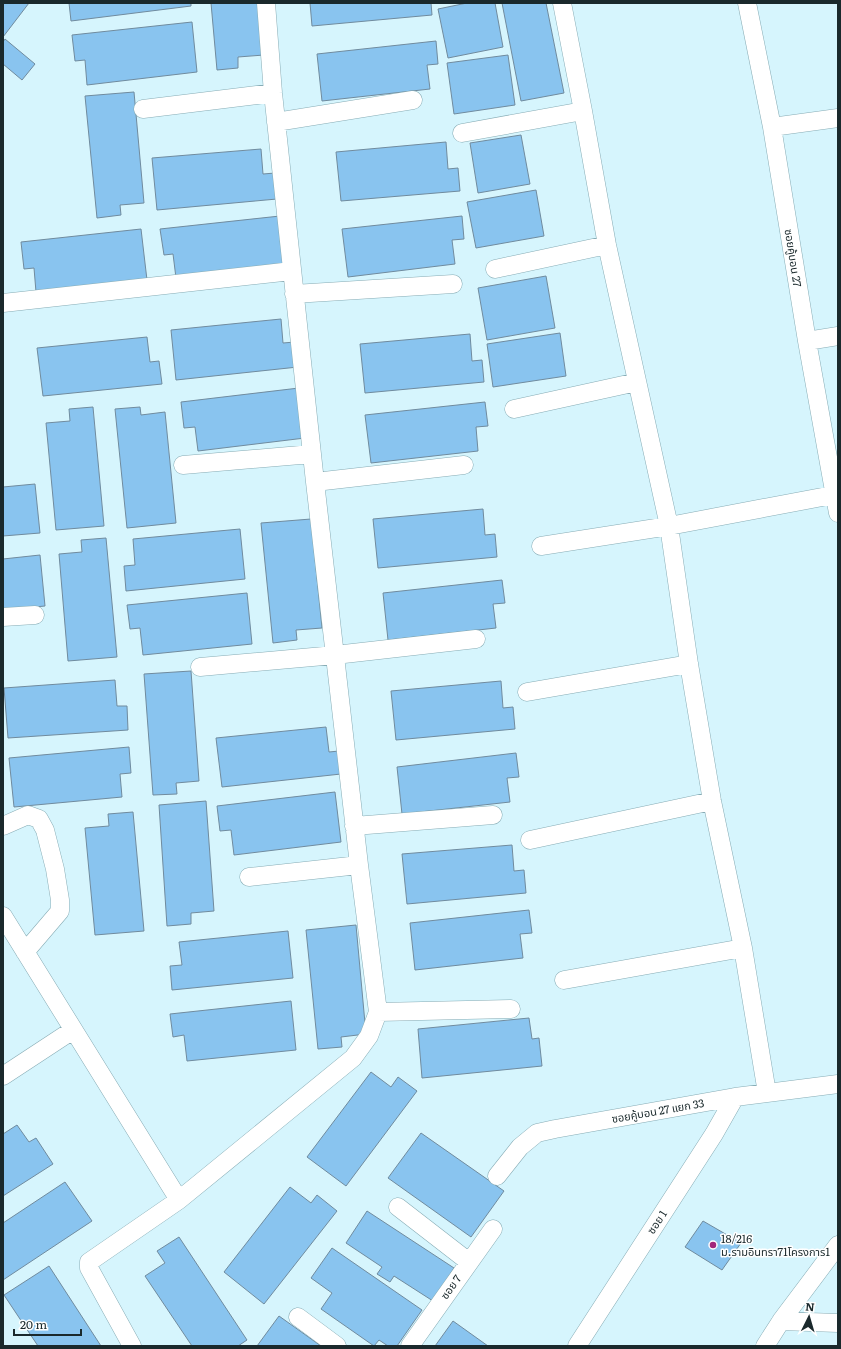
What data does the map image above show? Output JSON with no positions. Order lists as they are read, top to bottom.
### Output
{
  "streets": {
    "street": [
      "ซอยคู้บอน 27",
      "ซอยคู้บอน 27 แยก 33",
      "ซอย 1",
      "ซอย 7"
    ]
  },
  "crossings": [
    ["ซอยคู้บอน 27 แยก 33", "ซอย 1"]
  ],
  "places": ["18/216 ม.รามอินทรา71โครงการ1"],
  "scale_bar": "20 m",
  "north": "top"
}
